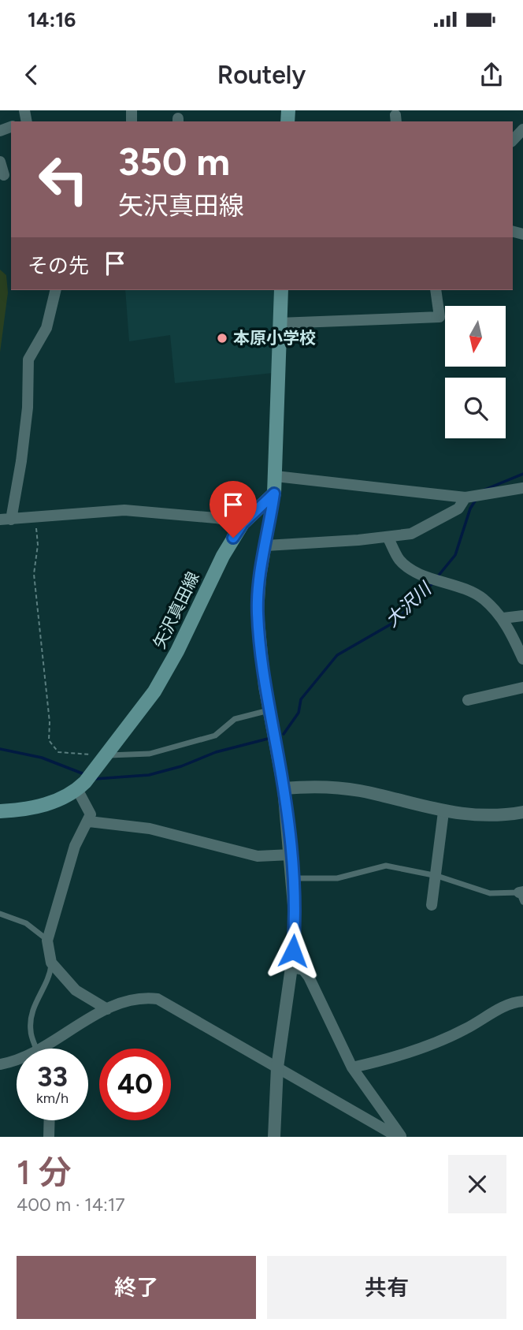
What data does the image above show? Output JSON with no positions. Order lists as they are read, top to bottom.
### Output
{
  "streets": {
    "main road": ["矢沢真田線"]
  },
  "water": ["大沢川"],
  "places": ["本原小学校"],
  "north": "bottom",
  "page": {
    "status": "14:16",
    "header": "Routely",
    "turn": ["350 m", "矢沢真田線"],
    "then": "その先",
    "speed": "33 km/h",
    "limit": "40",
    "heading": ["1 分", "400 m · 14:17"],
    "buttons": ["終了", "共有"]
  }
}
